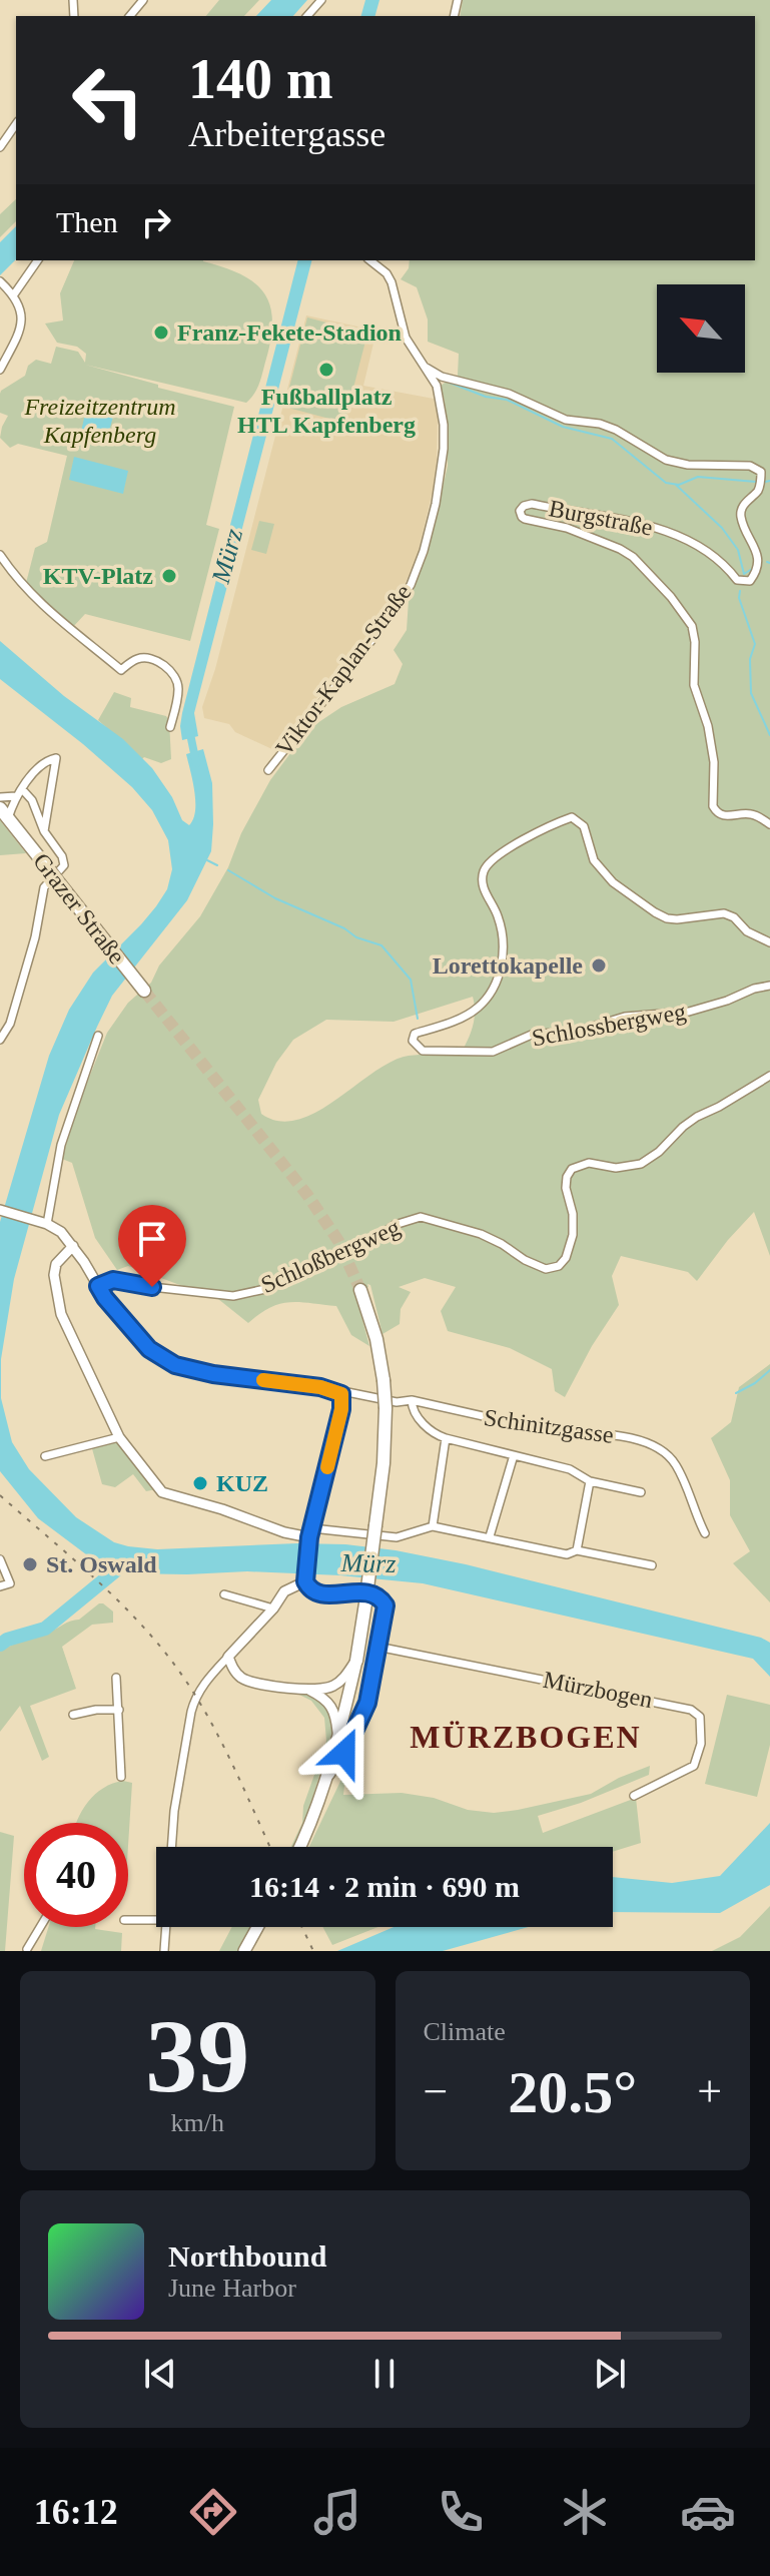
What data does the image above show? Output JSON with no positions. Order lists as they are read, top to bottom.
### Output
{
  "streets": {
    "highway": ["Grazer Straße"],
    "street": [
      "Burgstraße",
      "Viktor-Kaplan-Straße",
      "Schlossbergweg",
      "Schloßbergweg",
      "Schinitzgasse",
      "Mürzbogen"
    ]
  },
  "crossings": [
    ["Burgstraße", "Viktor-Kaplan-Straße"]
  ],
  "districts": ["MÜRZBOGEN"],
  "water": ["Mürz"],
  "parks": ["Freizeitzentrum Kapfenberg"],
  "places": [
    "Franz-Fekete-Stadion",
    "Fußballplatz HTL Kapfenberg",
    "KTV-Platz",
    "Lorettokapelle",
    "KUZ",
    "St. Oswald"
  ],
  "north": "top left",
  "page": {
    "turn": ["140 m", "Arbeitergasse"],
    "then": "Then",
    "limit": "40",
    "trip": "16:14 · 2 min · 690 m",
    "tile": [
      ["39", "km/h"],
      "Climate"
    ],
    "heat": ["−", "20.5°", "+"],
    "song": ["Northbound", "June Harbor"],
    "tabs": "16:12"
  }
}
